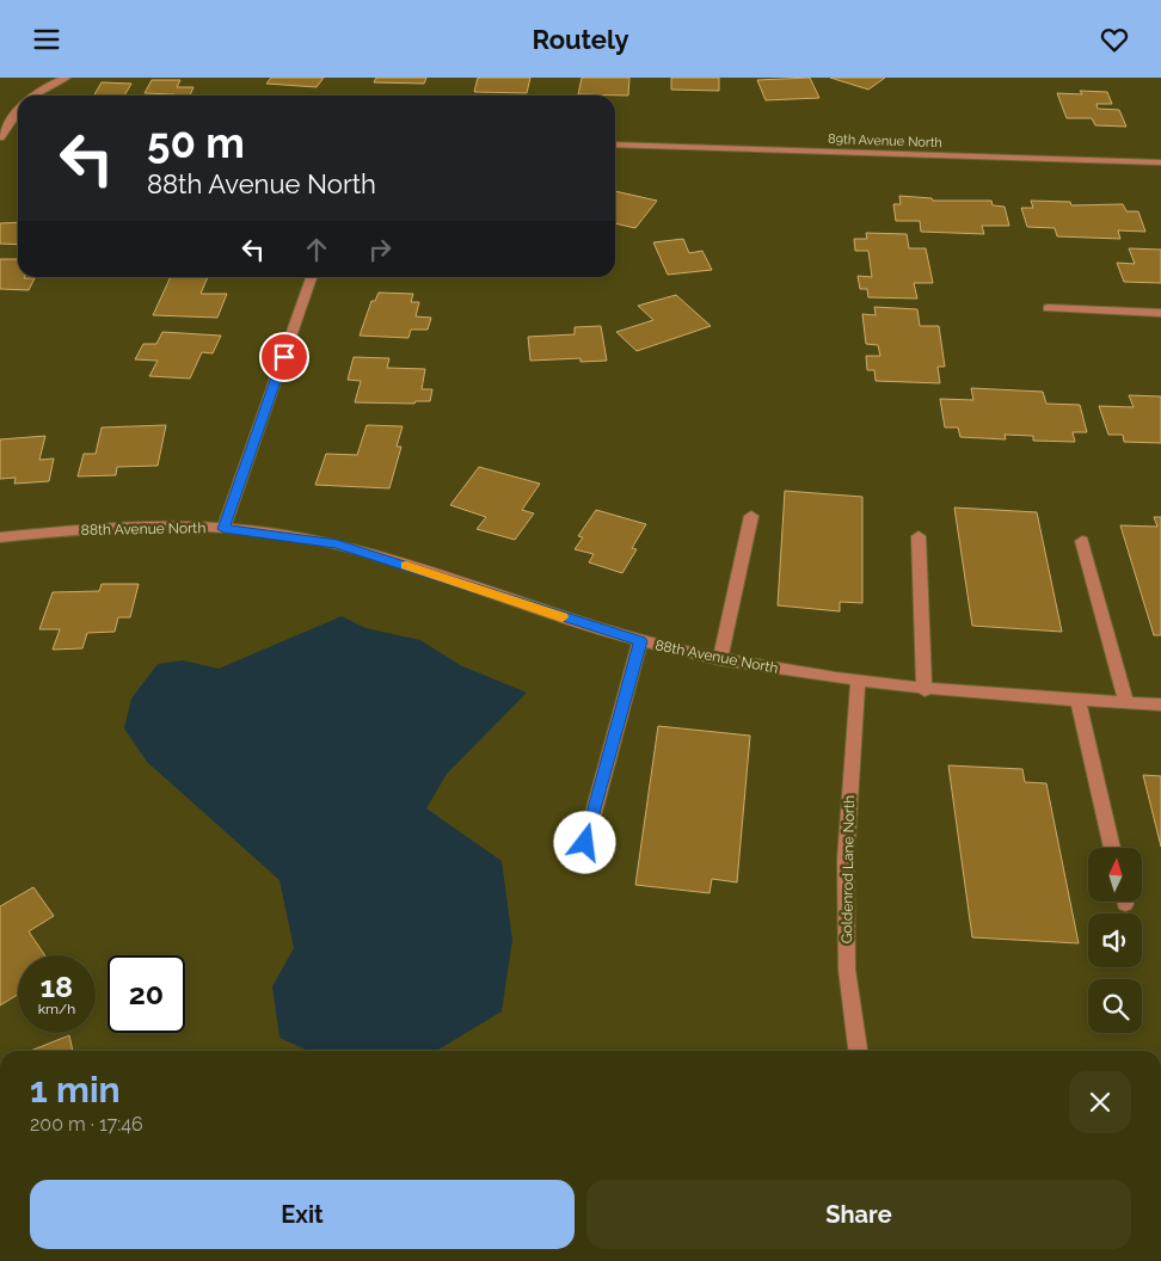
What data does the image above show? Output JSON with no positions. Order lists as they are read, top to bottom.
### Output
{
  "streets": {
    "street": ["89th Avenue North", "88th Avenue North", "Goldenrod Lane North"]
  },
  "crossings": [
    ["88th Avenue North", "Goldenrod Lane North"]
  ],
  "north": "top",
  "page": {
    "header": "Routely",
    "turn": ["50 m", "88th Avenue North"],
    "speed": "18 km/h",
    "limit": "20",
    "heading": ["1 min", "200 m · 17:46"],
    "buttons": ["Exit", "Share"]
  }
}
